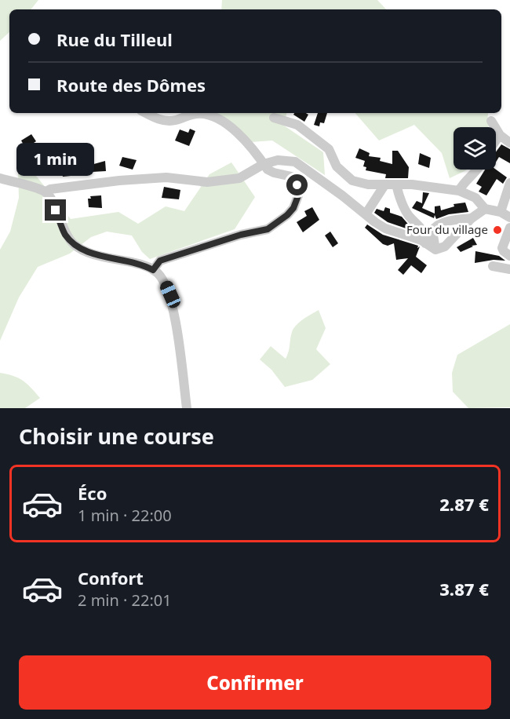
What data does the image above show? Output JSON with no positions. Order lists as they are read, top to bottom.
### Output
{
  "places": ["Four du village"],
  "page": {
    "banner": ["Rue du Tilleul", "Route des Dômes"],
    "bubble": "1 min",
    "heading": "Choisir une course",
    "list": [
      {
        "name": "Éco",
        "note": "1 min · 22:00",
        "value": "2.87 €"
      },
      {
        "name": "Confort",
        "note": "2 min · 22:01",
        "value": "3.87 €"
      }
    ],
    "buttons": "Confirmer"
  }
}
